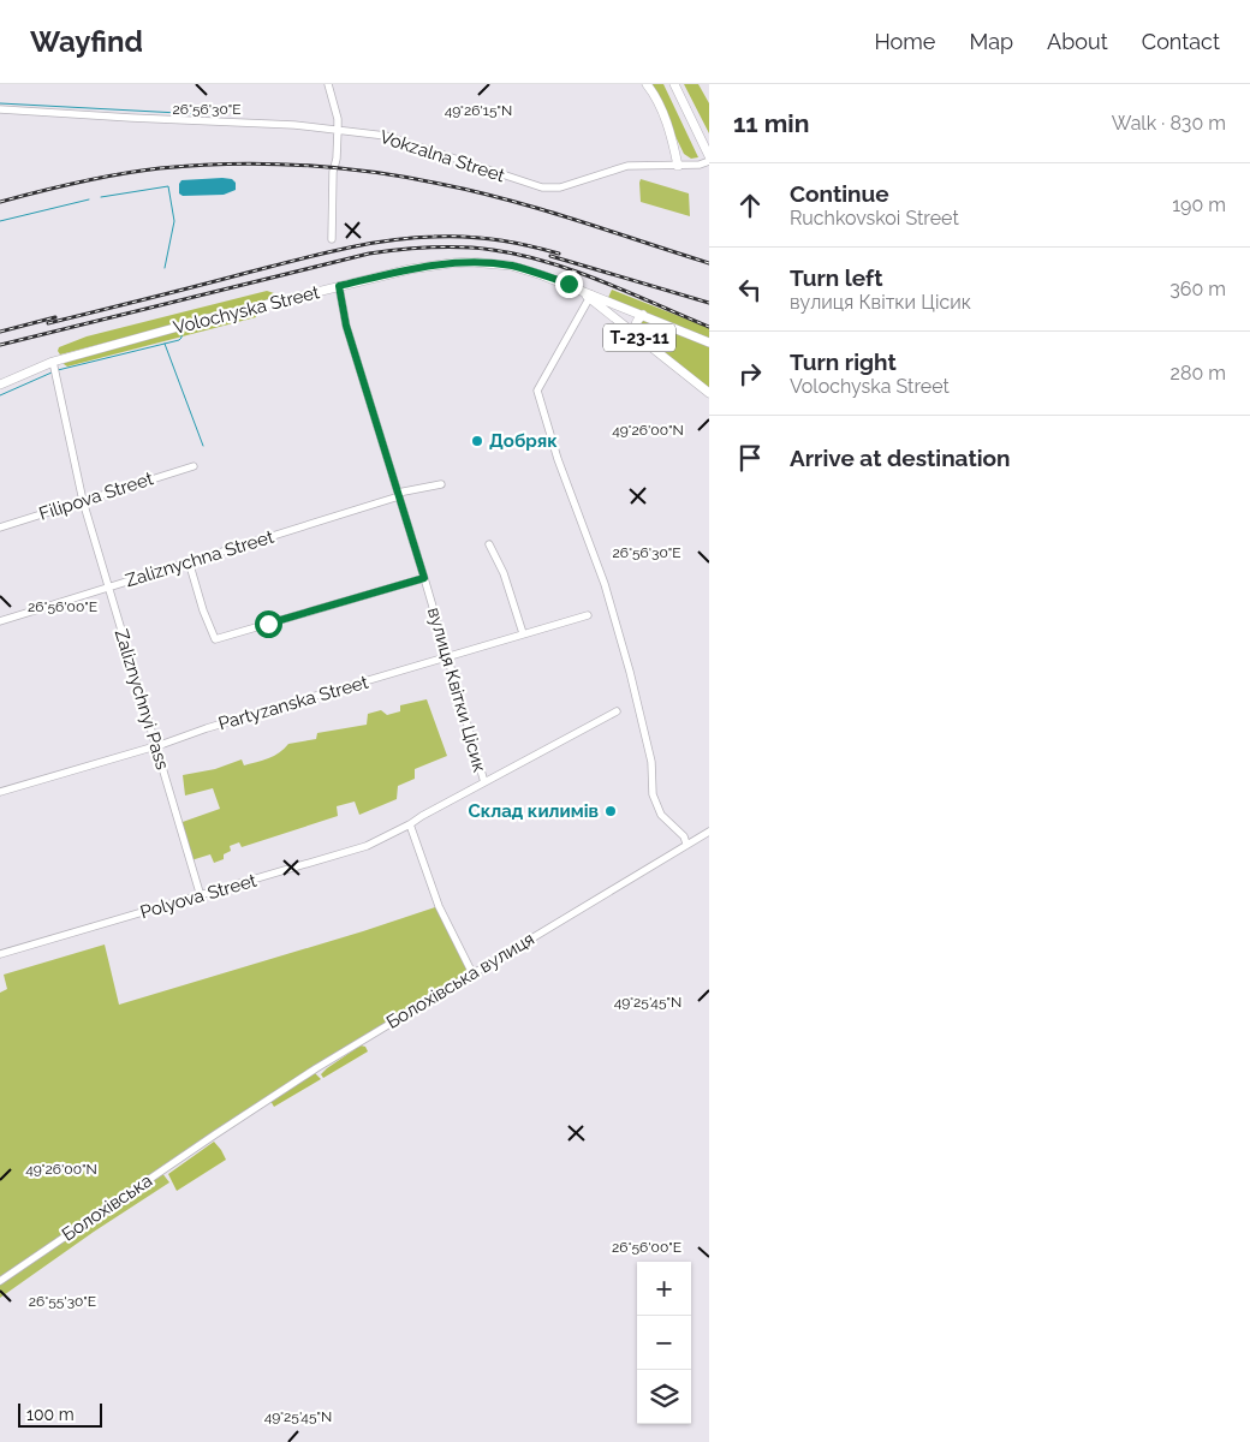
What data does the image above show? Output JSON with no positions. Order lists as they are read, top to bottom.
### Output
{
  "streets": {
    "main road": ["Volochyska Street", "Т-23-11"],
    "street": [
      "Vokzalna Street",
      "Filipova Street",
      "Zaliznychna Street",
      "вулиця Квітки Цісик",
      "Zaliznychnyi Pass",
      "Partyzanska Street",
      "Polyova Street",
      "Болохівська вулиця",
      "Болохівська"
    ]
  },
  "crossings": [
    ["Volochyska Street", "Т-23-11"],
    ["Volochyska Street", "вулиця Квітки Цісик"],
    ["Volochyska Street", "Zaliznychnyi Pass"],
    ["Filipova Street", "Zaliznychnyi Pass"],
    ["Zaliznychna Street", "вулиця Квітки Цісик"],
    ["Zaliznychna Street", "Zaliznychnyi Pass"],
    ["вулиця Квітки Цісик", "Partyzanska Street"],
    ["вулиця Квітки Цісик", "Polyova Street"],
    ["Zaliznychnyi Pass", "Partyzanska Street"],
    ["Zaliznychnyi Pass", "Polyova Street"],
    ["Болохівська вулиця", "Болохівська"]
  ],
  "places": ["Добряк", "Склад килимів"],
  "scale_bar": "100 m",
  "page": {
    "header": "Wayfind",
    "nav": [
      "Home",
      "Map",
      "About",
      "Contact"
    ],
    "heading": ["11 min", "Walk · 830 m"],
    "list": [
      ["Continue", "Ruchkovskoi Street", "190 m"],
      ["Turn left", "вулиця Квітки Цісик", "360 m"],
      ["Turn right", "Volochyska Street", "280 m"],
      "Arrive at destination"
    ],
    "map_buttons": ["+", "−"],
    "scale": "100 m"
  },
  "coordinates": [
    "26°56'30\"E",
    "49°26'15\"N",
    "49°26'00\"N",
    "26°56'00\"E",
    "49°25'45\"N",
    "26°55'30\"E"
  ]
}
